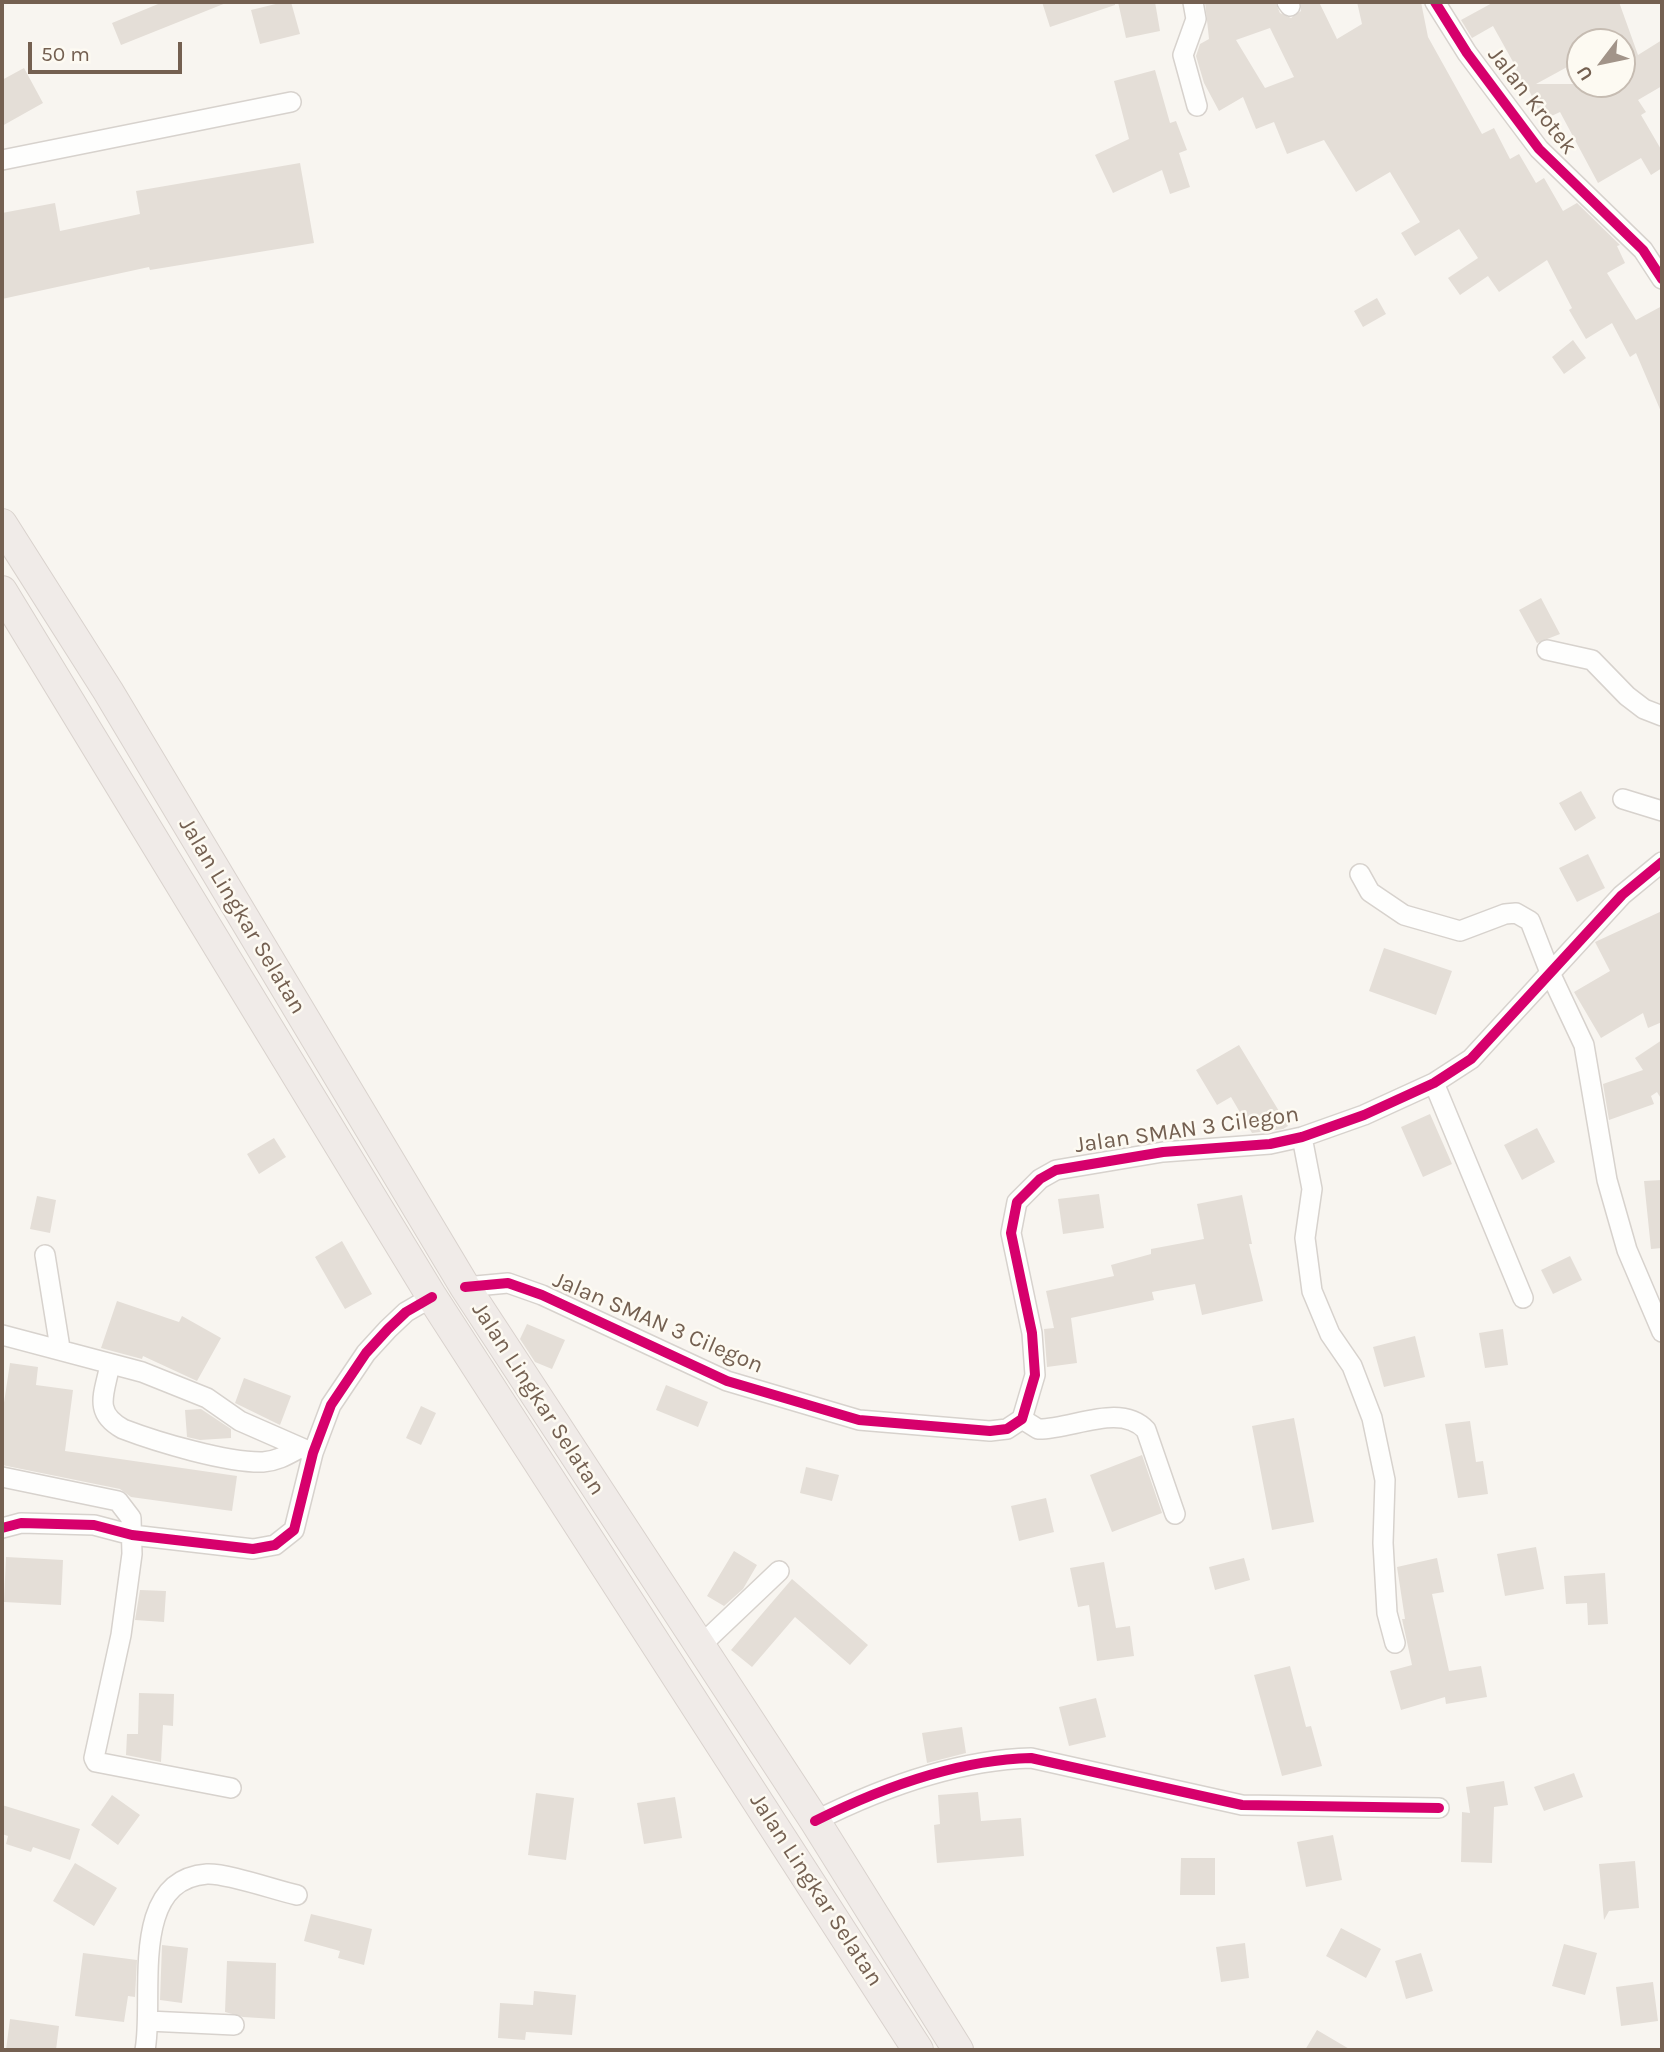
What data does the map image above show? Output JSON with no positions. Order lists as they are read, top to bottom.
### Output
{
  "streets": {
    "highway": ["Jalan Lingkar Selatan"],
    "street": ["Jalan Krotek", "Jalan SMAN 3 Cilegon"]
  },
  "crossings": [
    ["Jalan Lingkar Selatan", "Jalan SMAN 3 Cilegon"]
  ],
  "scale_bar": "50 m",
  "north": "bottom left"
}
